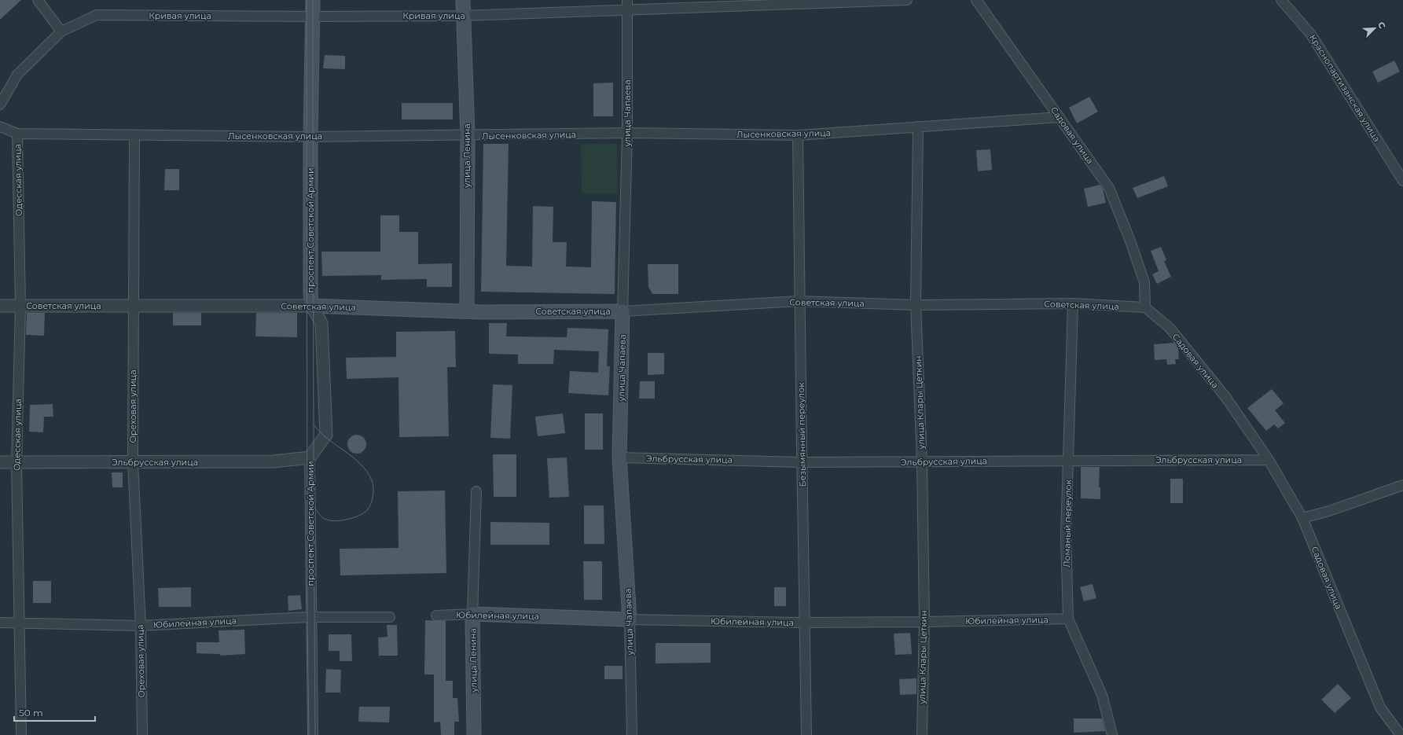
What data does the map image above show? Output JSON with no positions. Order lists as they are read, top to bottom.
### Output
{
  "streets": {
    "main road": [
      "улица Чапаева",
      "улица Ленина",
      "проспект Советской Армии",
      "Советская улица",
      "Юбилейная улица"
    ],
    "street": [
      "Кривая улица",
      "Краснопартизанская улица",
      "Лысенковская улица",
      "Садовая улица",
      "Одесская улица",
      "улица Клары Цеткин",
      "Ореховая улица",
      "Безымянный переулок",
      "Эльбрусская улица",
      "Ломаный переулок"
    ]
  },
  "crossings": [
    ["Кривая улица", "улица Чапаева"],
    ["Кривая улица", "улица Ленина"],
    ["Кривая улица", "проспект Советской Армии"],
    ["улица Чапаева", "Лысенковская улица"],
    ["улица Чапаева", "Советская улица"],
    ["улица Чапаева", "Эльбрусская улица"],
    ["улица Чапаева", "Юбилейная улица"],
    ["Лысенковская улица", "Садовая улица"],
    ["Лысенковская улица", "улица Ленина"],
    ["Лысенковская улица", "Одесская улица"],
    ["Лысенковская улица", "проспект Советской Армии"],
    ["Лысенковская улица", "улица Клары Цеткин"],
    ["Лысенковская улица", "Ореховая улица"],
    ["Лысенковская улица", "Безымянный переулок"],
    ["Садовая улица", "Советская улица"],
    ["Садовая улица", "Эльбрусская улица"],
    ["улица Ленина", "Советская улица"],
    ["улица Ленина", "Юбилейная улица"],
    ["Одесская улица", "Советская улица"],
    ["Одесская улица", "Эльбрусская улица"],
    ["Одесская улица", "Юбилейная улица"],
    ["проспект Советской Армии", "Советская улица"],
    ["проспект Советской Армии", "Эльбрусская улица"],
    ["проспект Советской Армии", "Юбилейная улица"],
    ["Советская улица", "улица Клары Цеткин"],
    ["Советская улица", "Ореховая улица"],
    ["Советская улица", "Безымянный переулок"],
    ["Советская улица", "Ломаный переулок"],
    ["улица Клары Цеткин", "Эльбрусская улица"],
    ["улица Клары Цеткин", "Юбилейная улица"],
    ["Ореховая улица", "Эльбрусская улица"],
    ["Ореховая улица", "Юбилейная улица"],
    ["Безымянный переулок", "Эльбрусская улица"],
    ["Безымянный переулок", "Юбилейная улица"],
    ["Эльбрусская улица", "Ломаный переулок"],
    ["Ломаный переулок", "Юбилейная улица"]
  ],
  "scale_bar": "50 m",
  "north": "top right"
}
